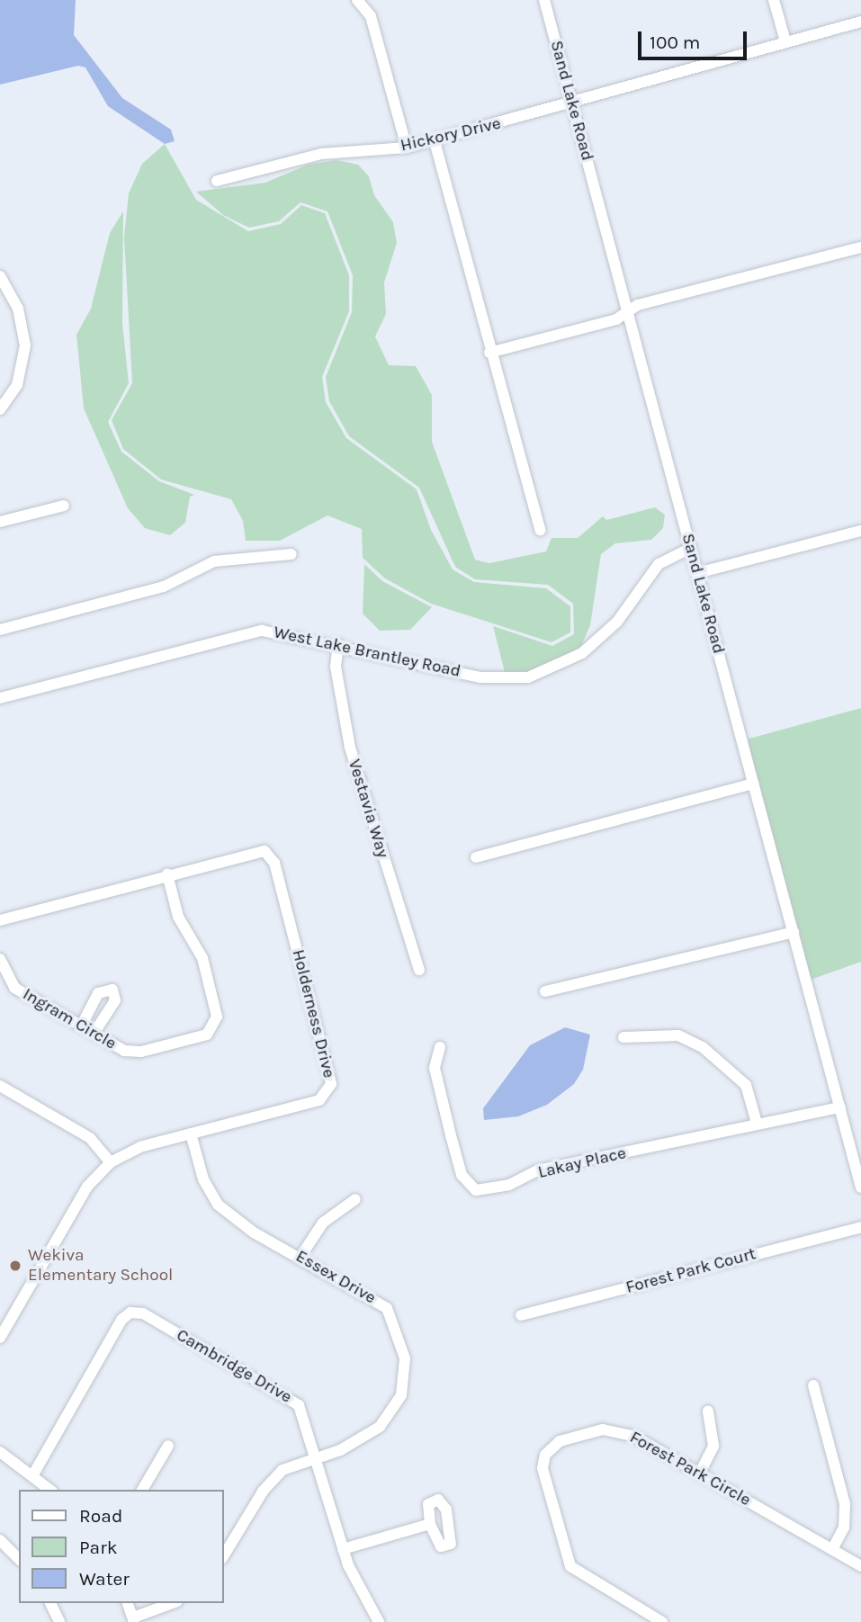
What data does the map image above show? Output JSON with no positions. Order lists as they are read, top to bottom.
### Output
{
  "streets": {
    "street": [
      "Sand Lake Road",
      "Hickory Drive",
      "West Lake Brantley Road",
      "Vestavia Way",
      "Holderness Drive",
      "Ingram Circle",
      "Lakay Place",
      "Forest Park Court",
      "Essex Drive",
      "Cambridge Drive",
      "Forest Park Circle"
    ]
  },
  "crossings": [
    ["Sand Lake Road", "Hickory Drive"],
    ["Sand Lake Road", "West Lake Brantley Road"],
    ["Sand Lake Road", "Lakay Place"],
    ["West Lake Brantley Road", "Vestavia Way"],
    ["Holderness Drive", "Ingram Circle"],
    ["Holderness Drive", "Essex Drive"],
    ["Essex Drive", "Cambridge Drive"]
  ],
  "places": ["Wekiva Elementary School"],
  "legend": ["Road", "Park", "Water"],
  "scale_bar": "100 m"
}
